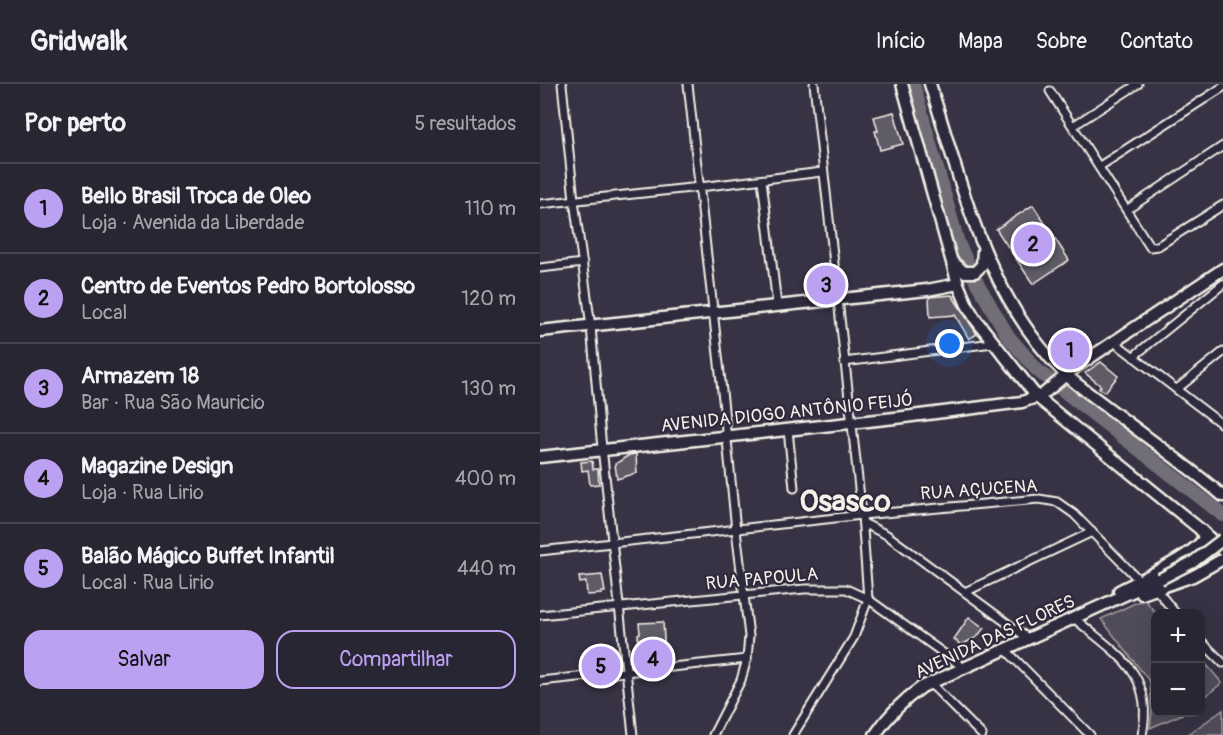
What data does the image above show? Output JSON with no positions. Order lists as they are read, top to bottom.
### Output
{
  "streets": {
    "main road": ["AVENIDA DIOGO ANTÔNIO FEIJÓ", "AVENIDA DAS FLORES"],
    "street": ["RUA AÇUCENA", "RUA PAPOULA"]
  },
  "crossings": [
    ["RUA AÇUCENA", "AVENIDA DAS FLORES"],
    ["RUA PAPOULA", "AVENIDA DAS FLORES"]
  ],
  "districts": ["Osasco"],
  "page": {
    "header": "Gridwalk",
    "nav": [
      "Início",
      "Mapa",
      "Sobre",
      "Contato"
    ],
    "heading": ["Por perto", "5 resultados"],
    "list": [
      {
        "mark": "1",
        "name": "Bello Brasil Troca de Oleo",
        "note": "Loja · Avenida da Liberdade",
        "value": "110 m"
      },
      {
        "mark": "2",
        "name": "Centro de Eventos Pedro Bortolosso",
        "note": "Local",
        "value": "120 m"
      },
      {
        "mark": "3",
        "name": "Armazem 18",
        "note": "Bar · Rua São Mauricio",
        "value": "130 m"
      },
      {
        "mark": "4",
        "name": "Magazine Design",
        "note": "Loja · Rua Lirio",
        "value": "400 m"
      },
      {
        "mark": "5",
        "name": "Balão Mágico Buffet Infantil",
        "note": "Local · Rua Lirio",
        "value": "440 m"
      }
    ],
    "pins": [
      "2",
      "3",
      "1",
      "4",
      "5"
    ],
    "map_buttons": ["+", "−"],
    "buttons": ["Salvar", "Compartilhar"]
  }
}
